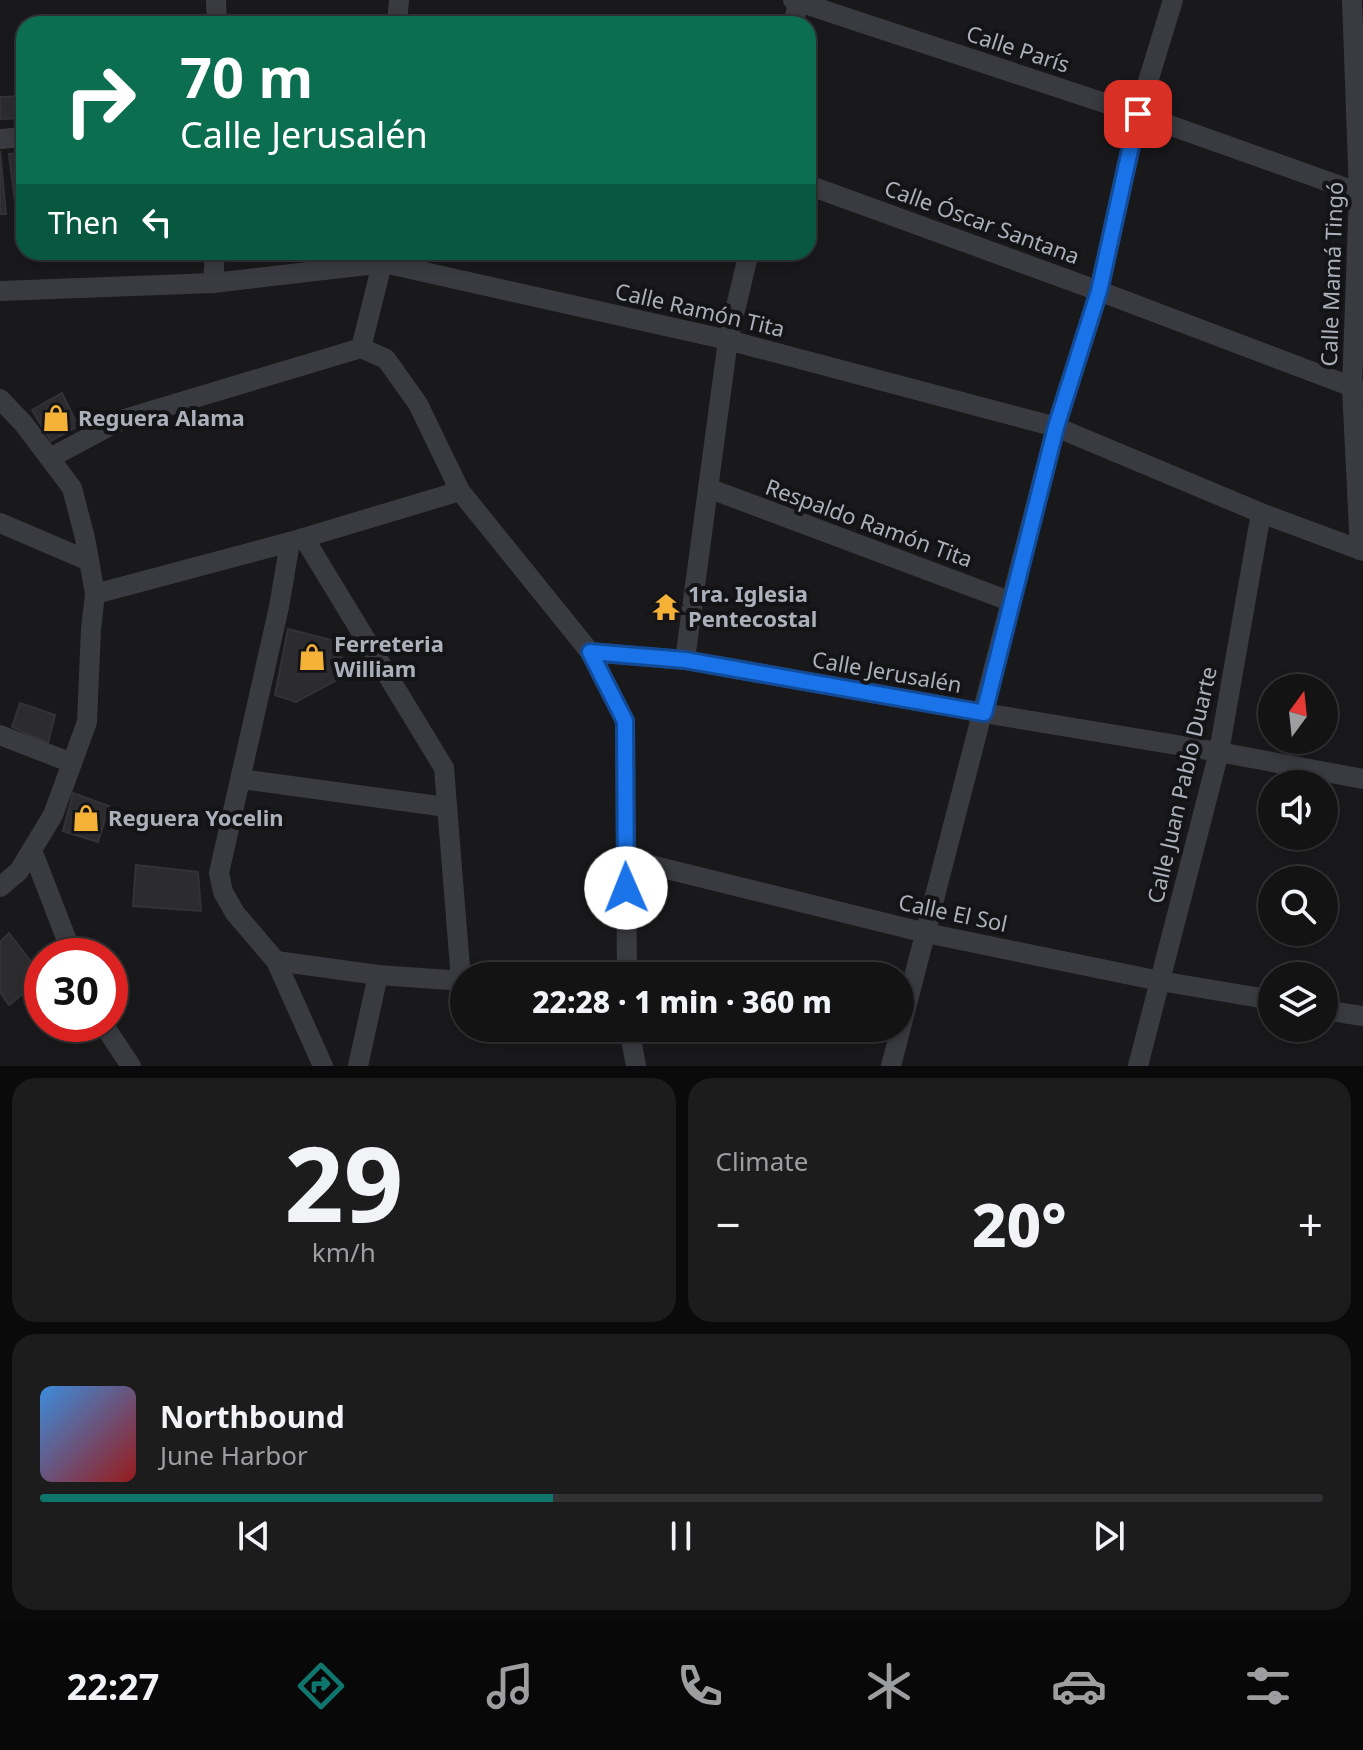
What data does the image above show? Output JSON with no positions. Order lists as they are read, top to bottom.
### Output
{
  "streets": {
    "street": [
      "Calle París",
      "Calle Óscar Santana",
      "Calle Mamá Tingó",
      "Calle Ramón Tita",
      "Respaldo Ramón Tita",
      "Calle Jerusalén",
      "Calle Juan Pablo Duarte",
      "Calle El Sol"
    ]
  },
  "crossings": [
    ["Calle París", "Calle Mamá Tingó"],
    ["Calle Óscar Santana", "Calle Mamá Tingó"],
    ["Calle Mamá Tingó", "Calle Ramón Tita"],
    ["Calle Ramón Tita", "Calle Juan Pablo Duarte"],
    ["Calle Jerusalén", "Calle Juan Pablo Duarte"],
    ["Calle Juan Pablo Duarte", "Calle El Sol"]
  ],
  "places": {
    "shop": ["Reguera Alama", "Ferreteria William", "Reguera Yocelin"],
    "temple": ["1ra. Iglesia Pentecostal"]
  },
  "north": "top",
  "page": {
    "turn": ["70 m", "Calle Jerusalén"],
    "then": "Then",
    "limit": "30",
    "trip": "22:28 · 1 min · 360 m",
    "tile": [
      ["29", "km/h"],
      "Climate"
    ],
    "heat": ["−", "20°", "+"],
    "song": ["Northbound", "June Harbor"],
    "tabs": "22:27"
  }
}
